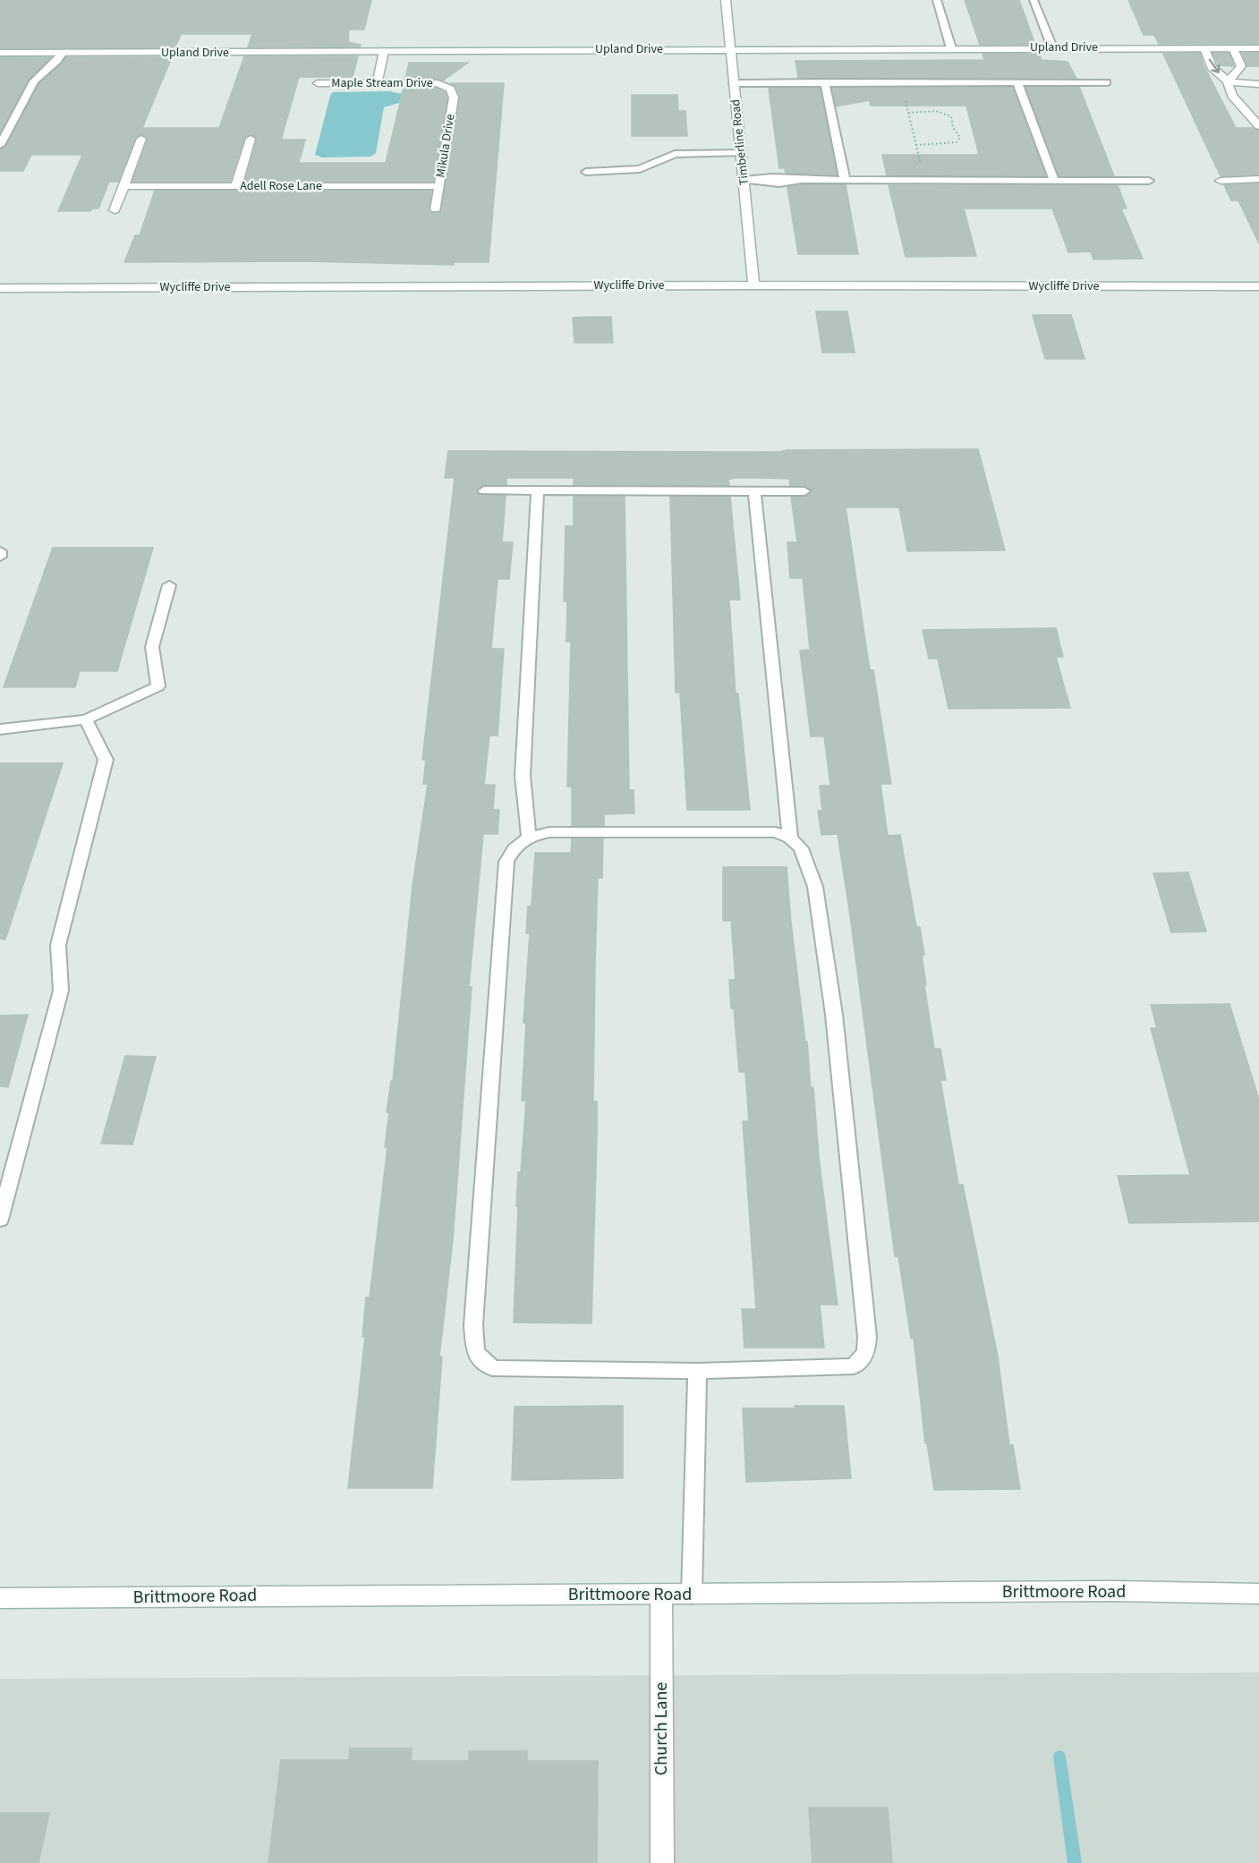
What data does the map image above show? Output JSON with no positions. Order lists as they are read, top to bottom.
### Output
{
  "streets": {
    "street": [
      "Upland Drive",
      "Maple Stream Drive",
      "Timberline Road",
      "Mikula Drive",
      "Adell Rose Lane",
      "Wycliffe Drive",
      "Brittmoore Road",
      "Church Lane"
    ]
  },
  "crossings": [
    ["Upland Drive", "Timberline Road"],
    ["Maple Stream Drive", "Mikula Drive"],
    ["Timberline Road", "Wycliffe Drive"],
    ["Mikula Drive", "Adell Rose Lane"],
    ["Brittmoore Road", "Church Lane"]
  ]
}
